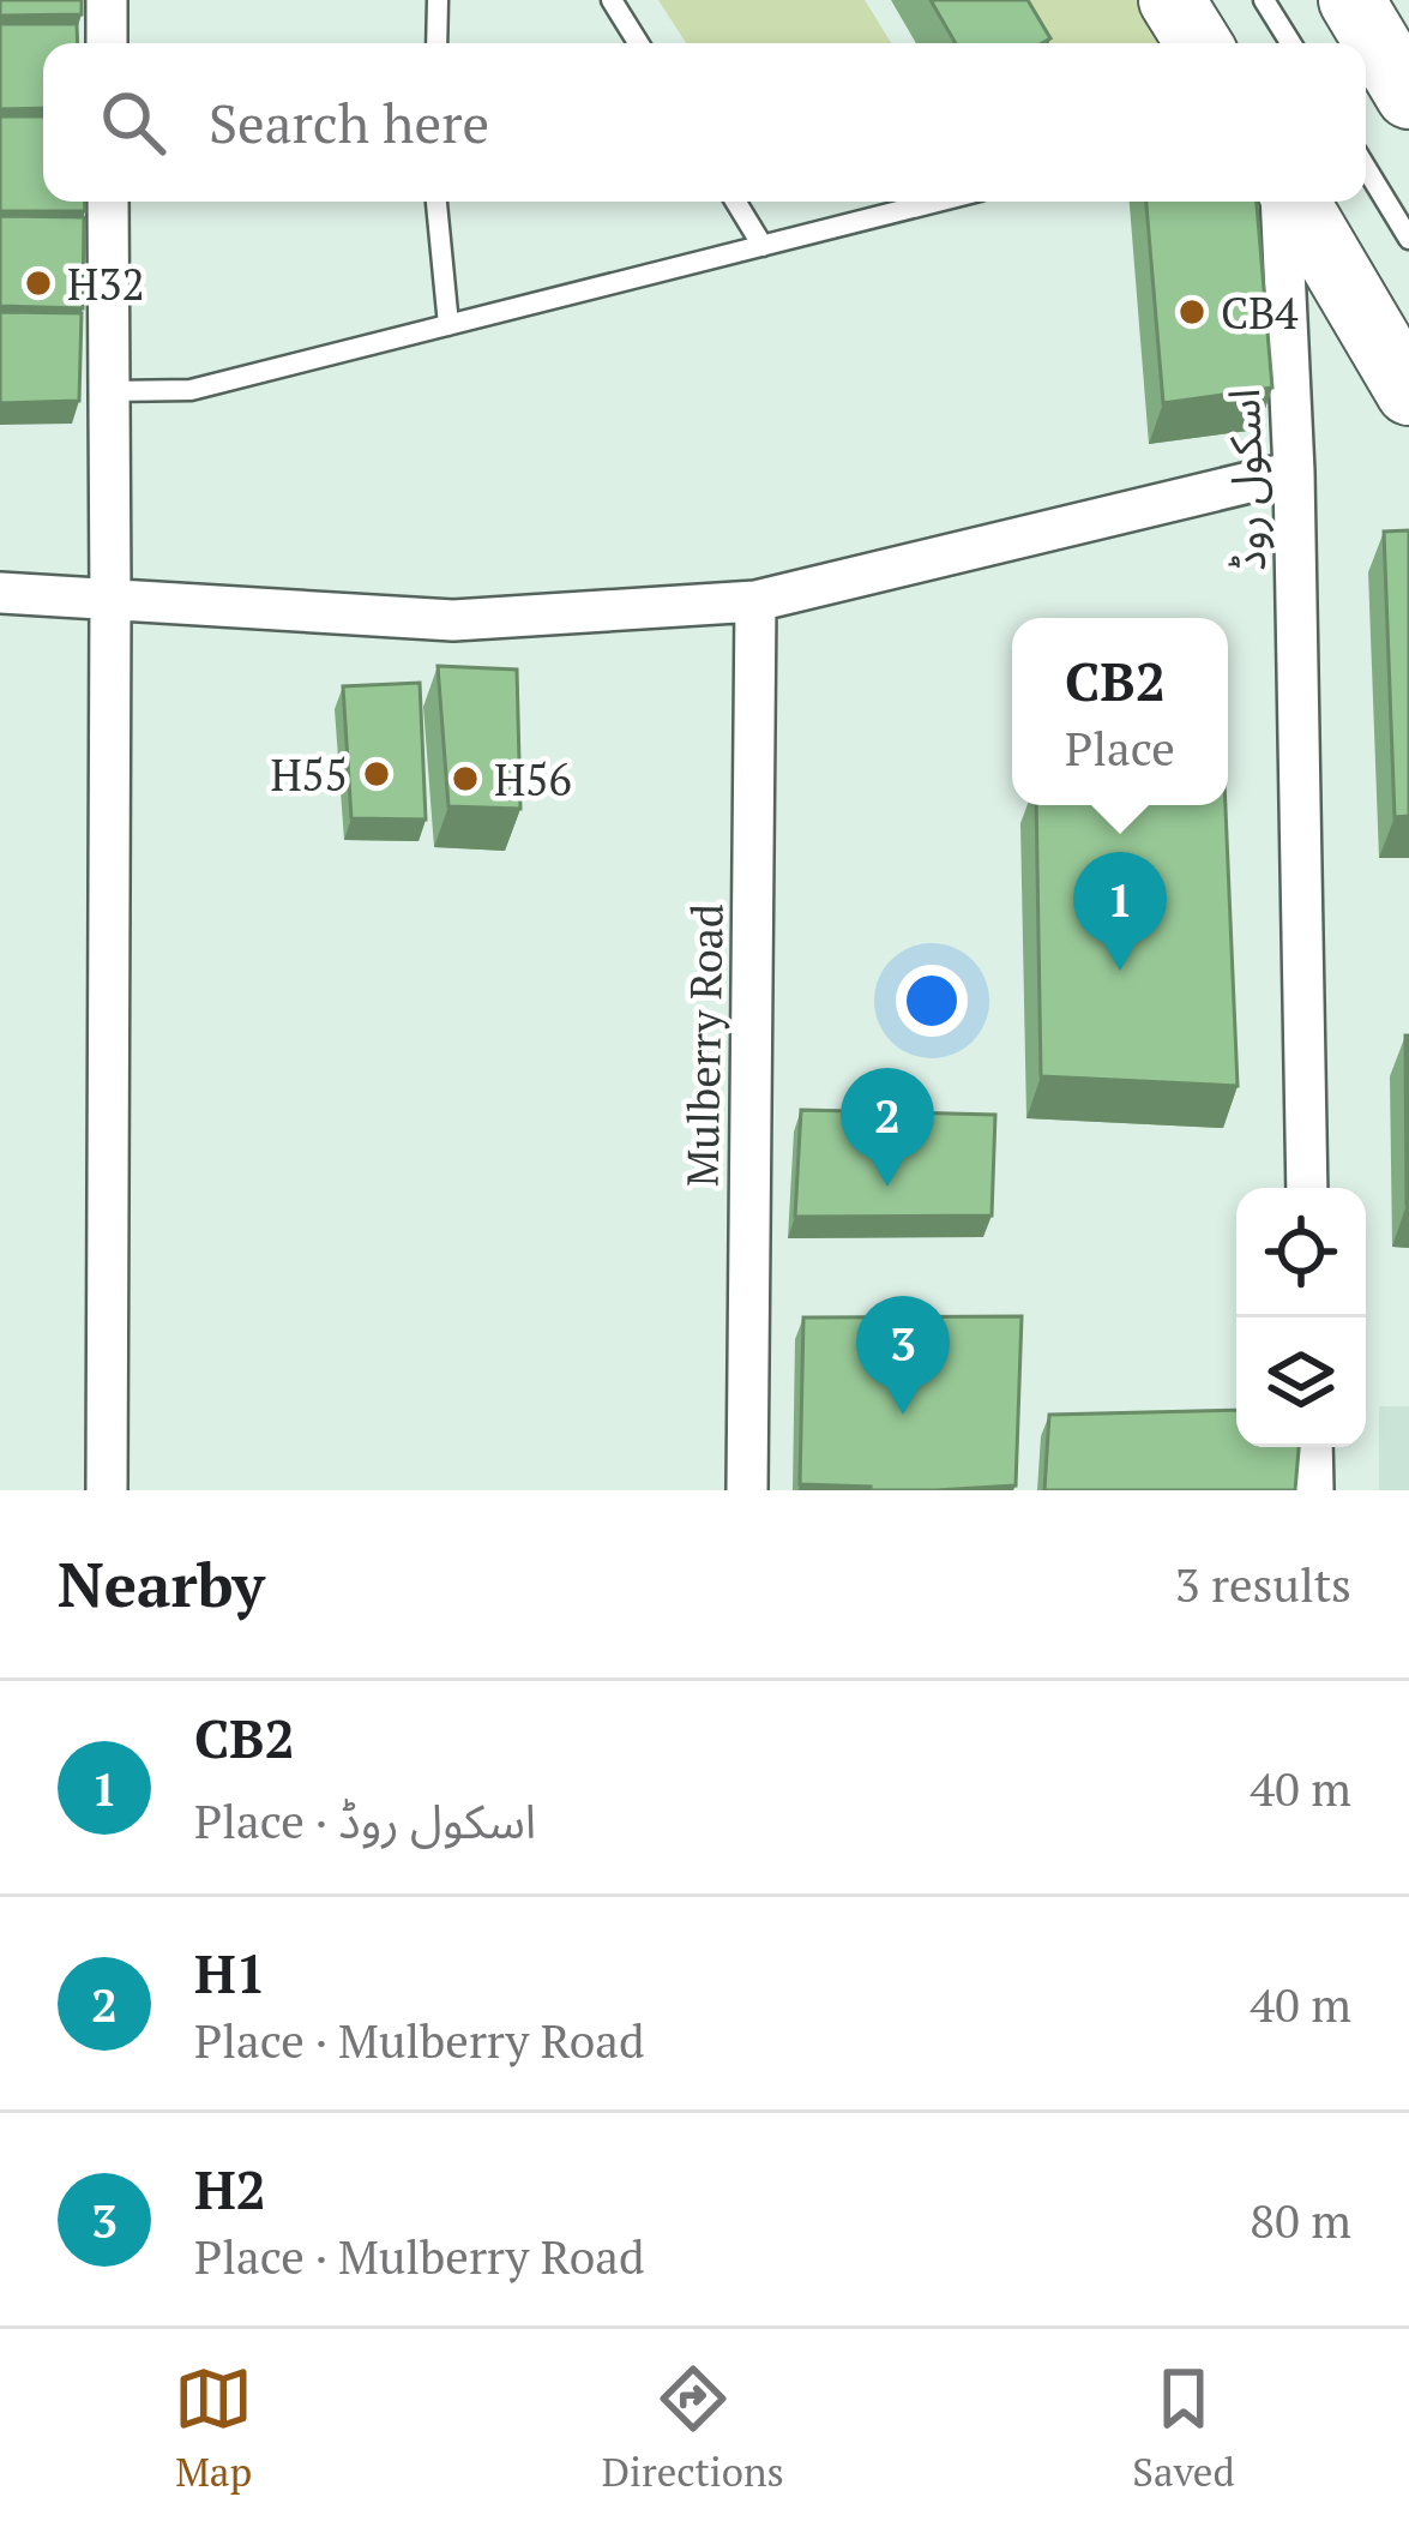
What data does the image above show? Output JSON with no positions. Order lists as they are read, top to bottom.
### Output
{
  "streets": {
    "street": ["اسکول روڈ", "Mulberry Road"]
  },
  "places": [
    "H32",
    "CB4",
    "H55",
    "H56"
  ],
  "page": {
    "search": "Search here",
    "popup": ["CB2", "Place"],
    "pins": ["1", "2", "3"],
    "heading": ["Nearby", "3 results"],
    "list": [
      {
        "mark": "1",
        "name": "CB2",
        "note": "Place · اسکول روڈ",
        "value": "40 m"
      },
      {
        "mark": "2",
        "name": "H1",
        "note": "Place · Mulberry Road",
        "value": "40 m"
      },
      {
        "mark": "3",
        "name": "H2",
        "note": "Place · Mulberry Road",
        "value": "80 m"
      }
    ],
    "nav": ["Map", "Directions", "Saved"]
  }
}
